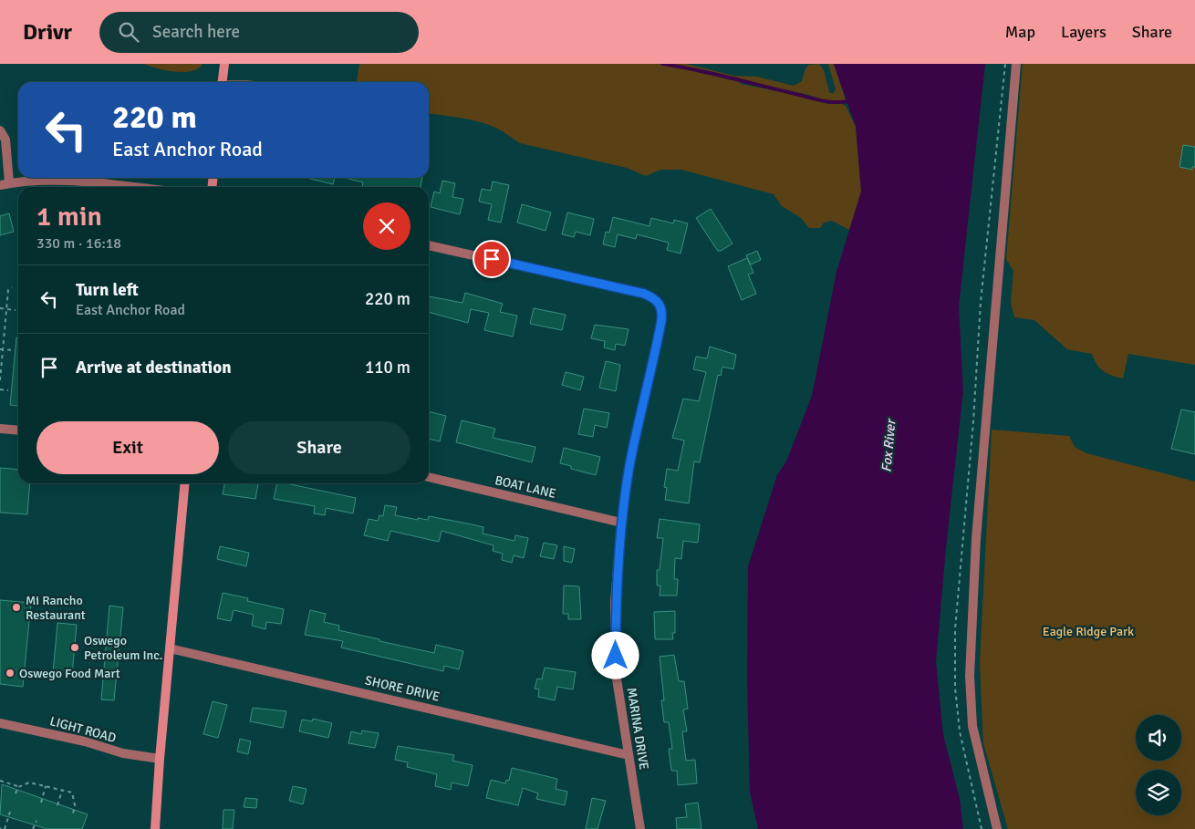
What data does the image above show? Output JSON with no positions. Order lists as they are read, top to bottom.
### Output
{
  "streets": {
    "street": [
      "BOAT LANE",
      "SHORE DRIVE",
      "MARINA DRIVE",
      "LIGHT ROAD"
    ]
  },
  "crossings": [
    ["BOAT LANE", "MARINA DRIVE"],
    ["SHORE DRIVE", "MARINA DRIVE"]
  ],
  "water": ["Fox River"],
  "parks": ["Eagle Ridge Park"],
  "places": ["Mi Rancho Restaurant", "Oswego Petroleum Inc.", "Oswego Food Mart"],
  "page": {
    "header": "Drivr",
    "search": "Search here",
    "nav": ["Map", "Layers", "Share"],
    "turn": ["220 m", "East Anchor Road"],
    "heading": ["1 min", "330 m · 16:18"],
    "list": [
      {
        "name": "Turn left",
        "note": "East Anchor Road",
        "value": "220 m"
      },
      {
        "name": "Arrive at destination",
        "value": "110 m"
      }
    ],
    "buttons": ["Exit", "Share"]
  }
}
